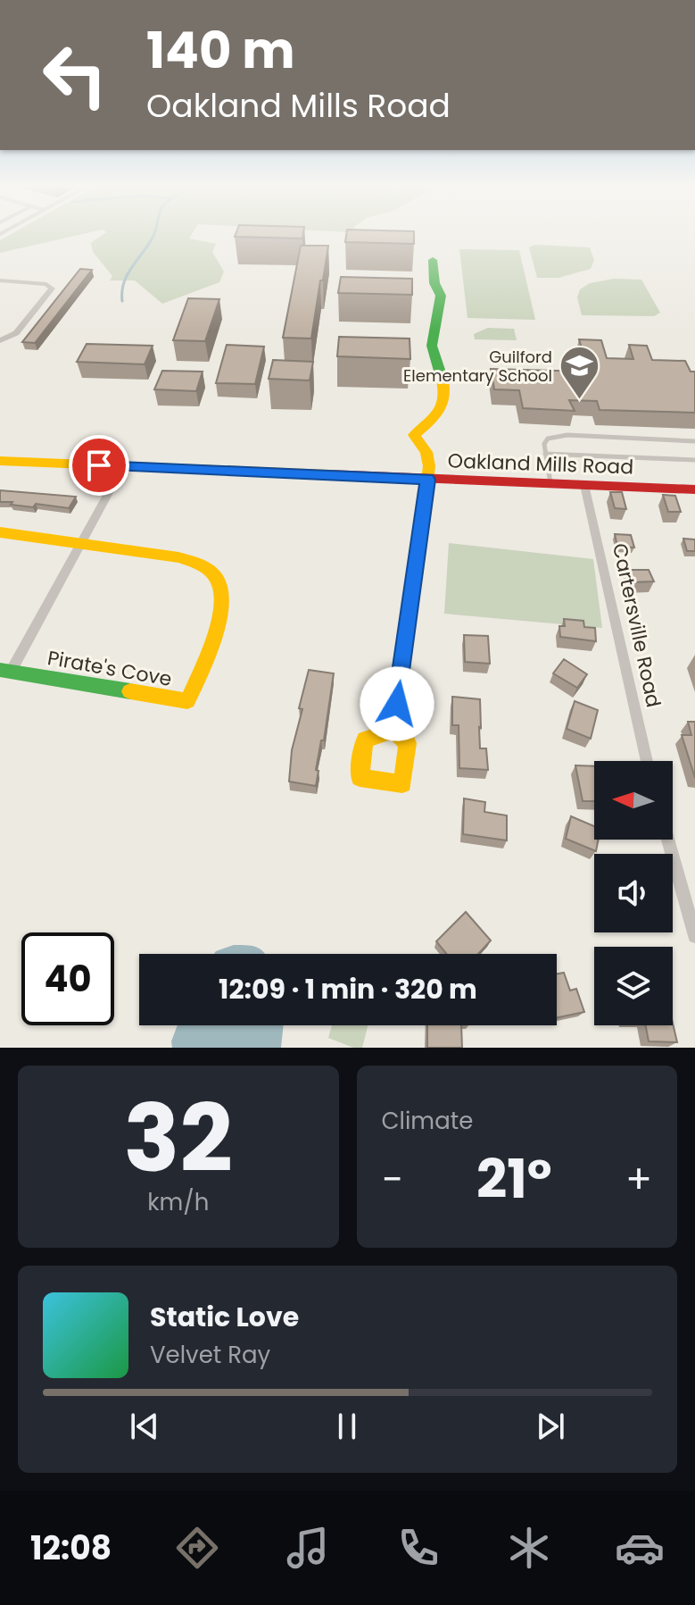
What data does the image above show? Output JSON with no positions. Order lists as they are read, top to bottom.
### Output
{
  "streets": {
    "street": ["Oakland Mills Road", "Cartersville Road", "Pirate's Cove"]
  },
  "crossings": [
    ["Oakland Mills Road", "Cartersville Road"]
  ],
  "places": {
    "school or university": ["Guilford Elementary School"]
  },
  "north": "left",
  "page": {
    "turn": ["140 m", "Oakland Mills Road"],
    "limit": "40",
    "trip": "12:09 · 1 min · 320 m",
    "tile": [
      ["32", "km/h"],
      "Climate"
    ],
    "heat": ["−", "21°", "+"],
    "song": ["Static Love", "Velvet Ray"],
    "tabs": "12:08"
  }
}
